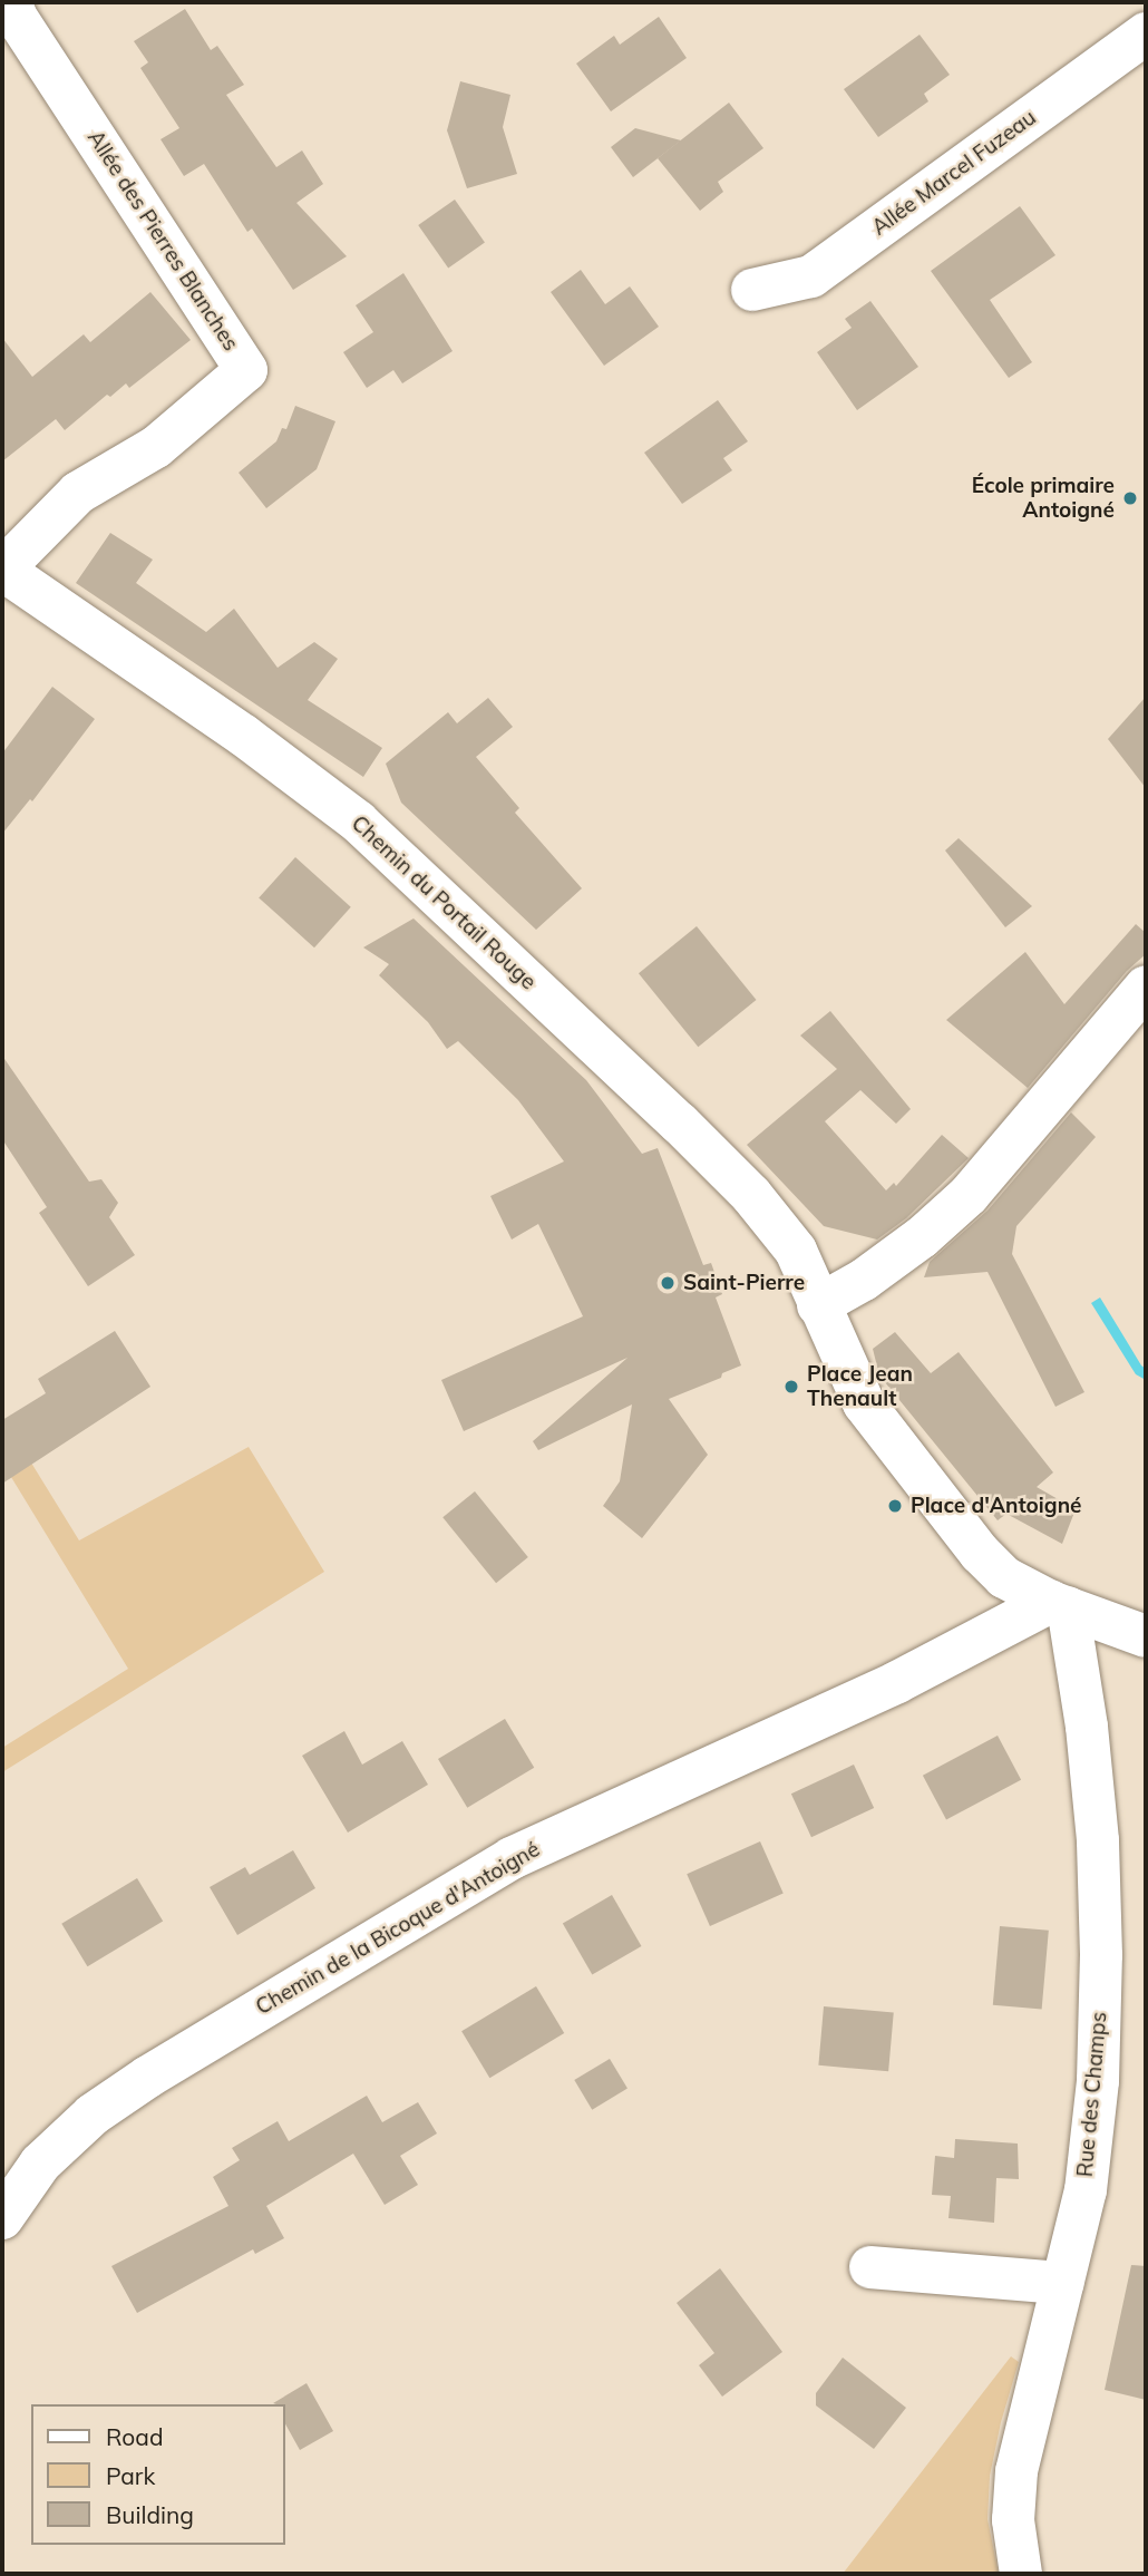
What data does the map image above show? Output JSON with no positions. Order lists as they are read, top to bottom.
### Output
{
  "streets": {
    "street": [
      "Allée Marcel Fuzeau",
      "Allée des Pierres Blanches",
      "Chemin du Portail Rouge",
      "Chemin de la Bicoque d'Antoigné",
      "Rue des Champs"
    ]
  },
  "crossings": [
    ["Allée des Pierres Blanches", "Chemin du Portail Rouge"],
    ["Chemin du Portail Rouge", "Chemin de la Bicoque d'Antoigné"],
    ["Chemin du Portail Rouge", "Rue des Champs"],
    ["Chemin de la Bicoque d'Antoigné", "Rue des Champs"]
  ],
  "places": [
    "École primaire Antoigné",
    "Saint-Pierre",
    "Place Jean Thenault",
    "Place d'Antoigné"
  ],
  "legend": ["Road", "Park", "Building"]
}
